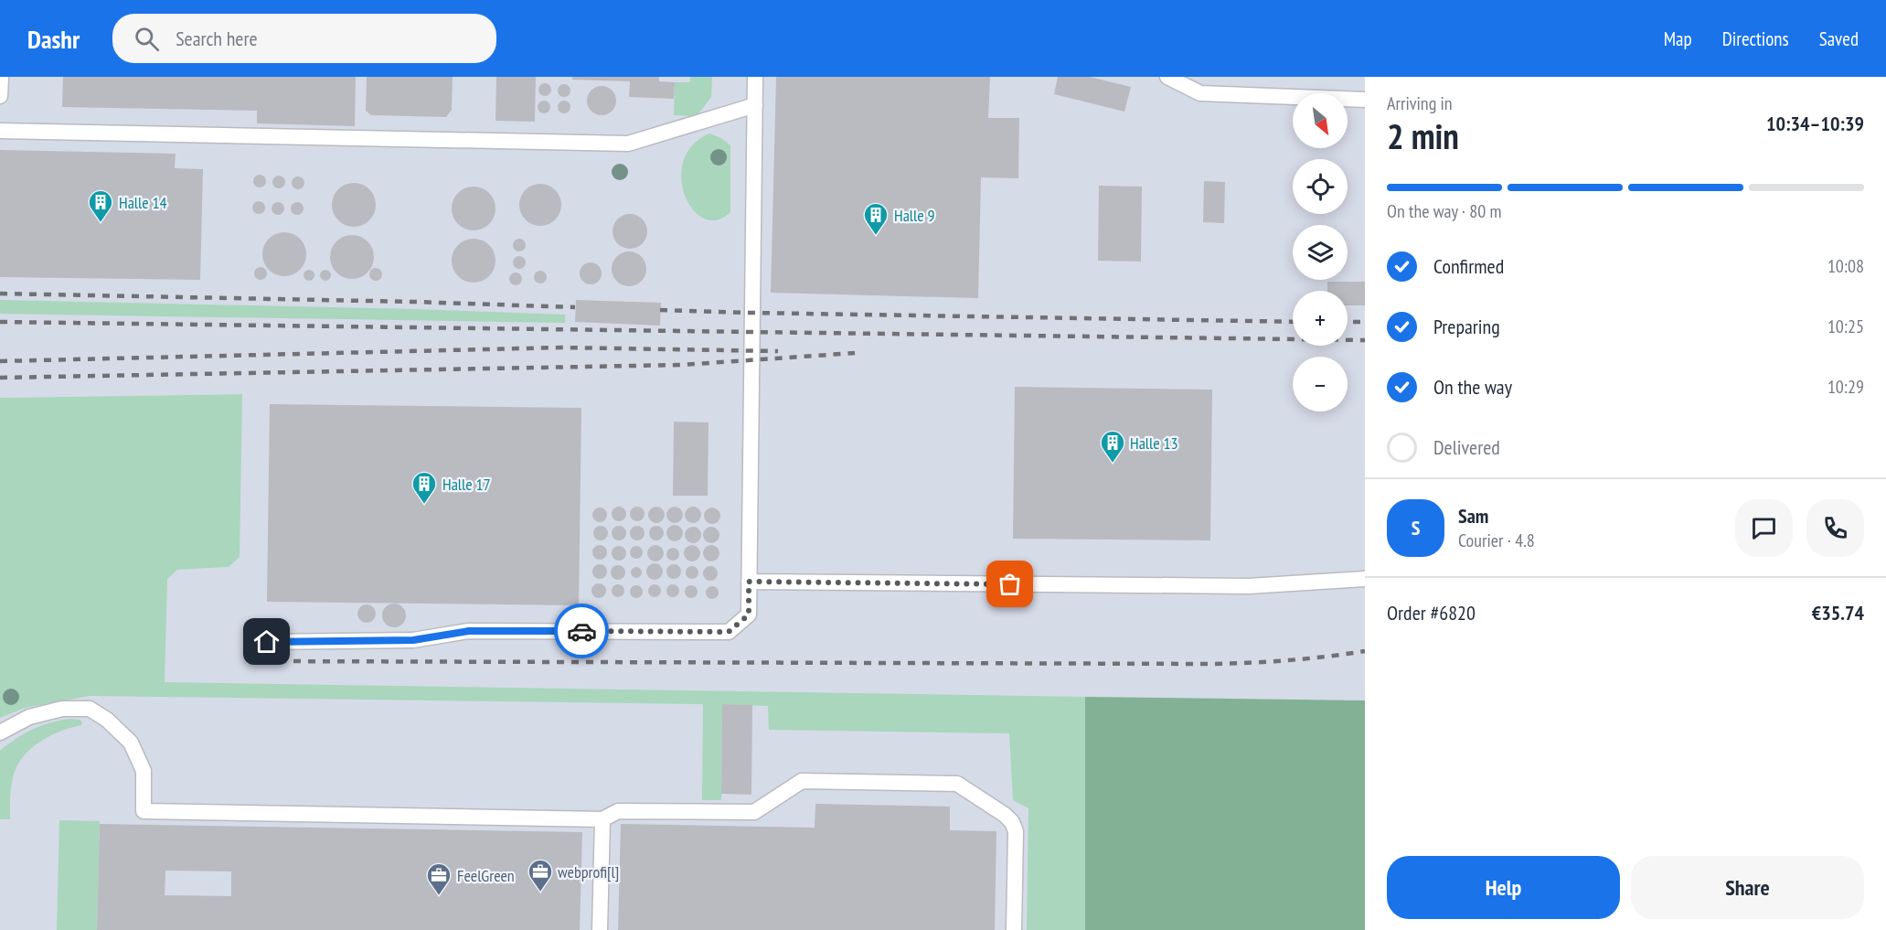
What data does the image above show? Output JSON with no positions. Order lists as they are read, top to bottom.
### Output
{
  "places": {
    "building": [
      "Halle 14",
      "Halle 9",
      "Halle 13",
      "Halle 17"
    ],
    "office": ["webprofi[l]", "FeelGreen"]
  },
  "north": "bottom right",
  "page": {
    "header": "Dashr",
    "search": "Search here",
    "nav": ["Map", "Directions", "Saved"],
    "heading": ["2 min", "Arriving in", "10:34–10:39"],
    "panel": [
      "Sam",
      "Courier · 4.8",
      "Order #6820",
      "€35.74"
    ],
    "map_buttons": ["+", "−"],
    "bar": "On the way · 80 m",
    "list": [
      ["Confirmed", "10:08"],
      ["Preparing", "10:25"],
      ["On the way", "10:29"],
      "Delivered"
    ],
    "round": "S",
    "buttons": ["Help", "Share"]
  }
}
